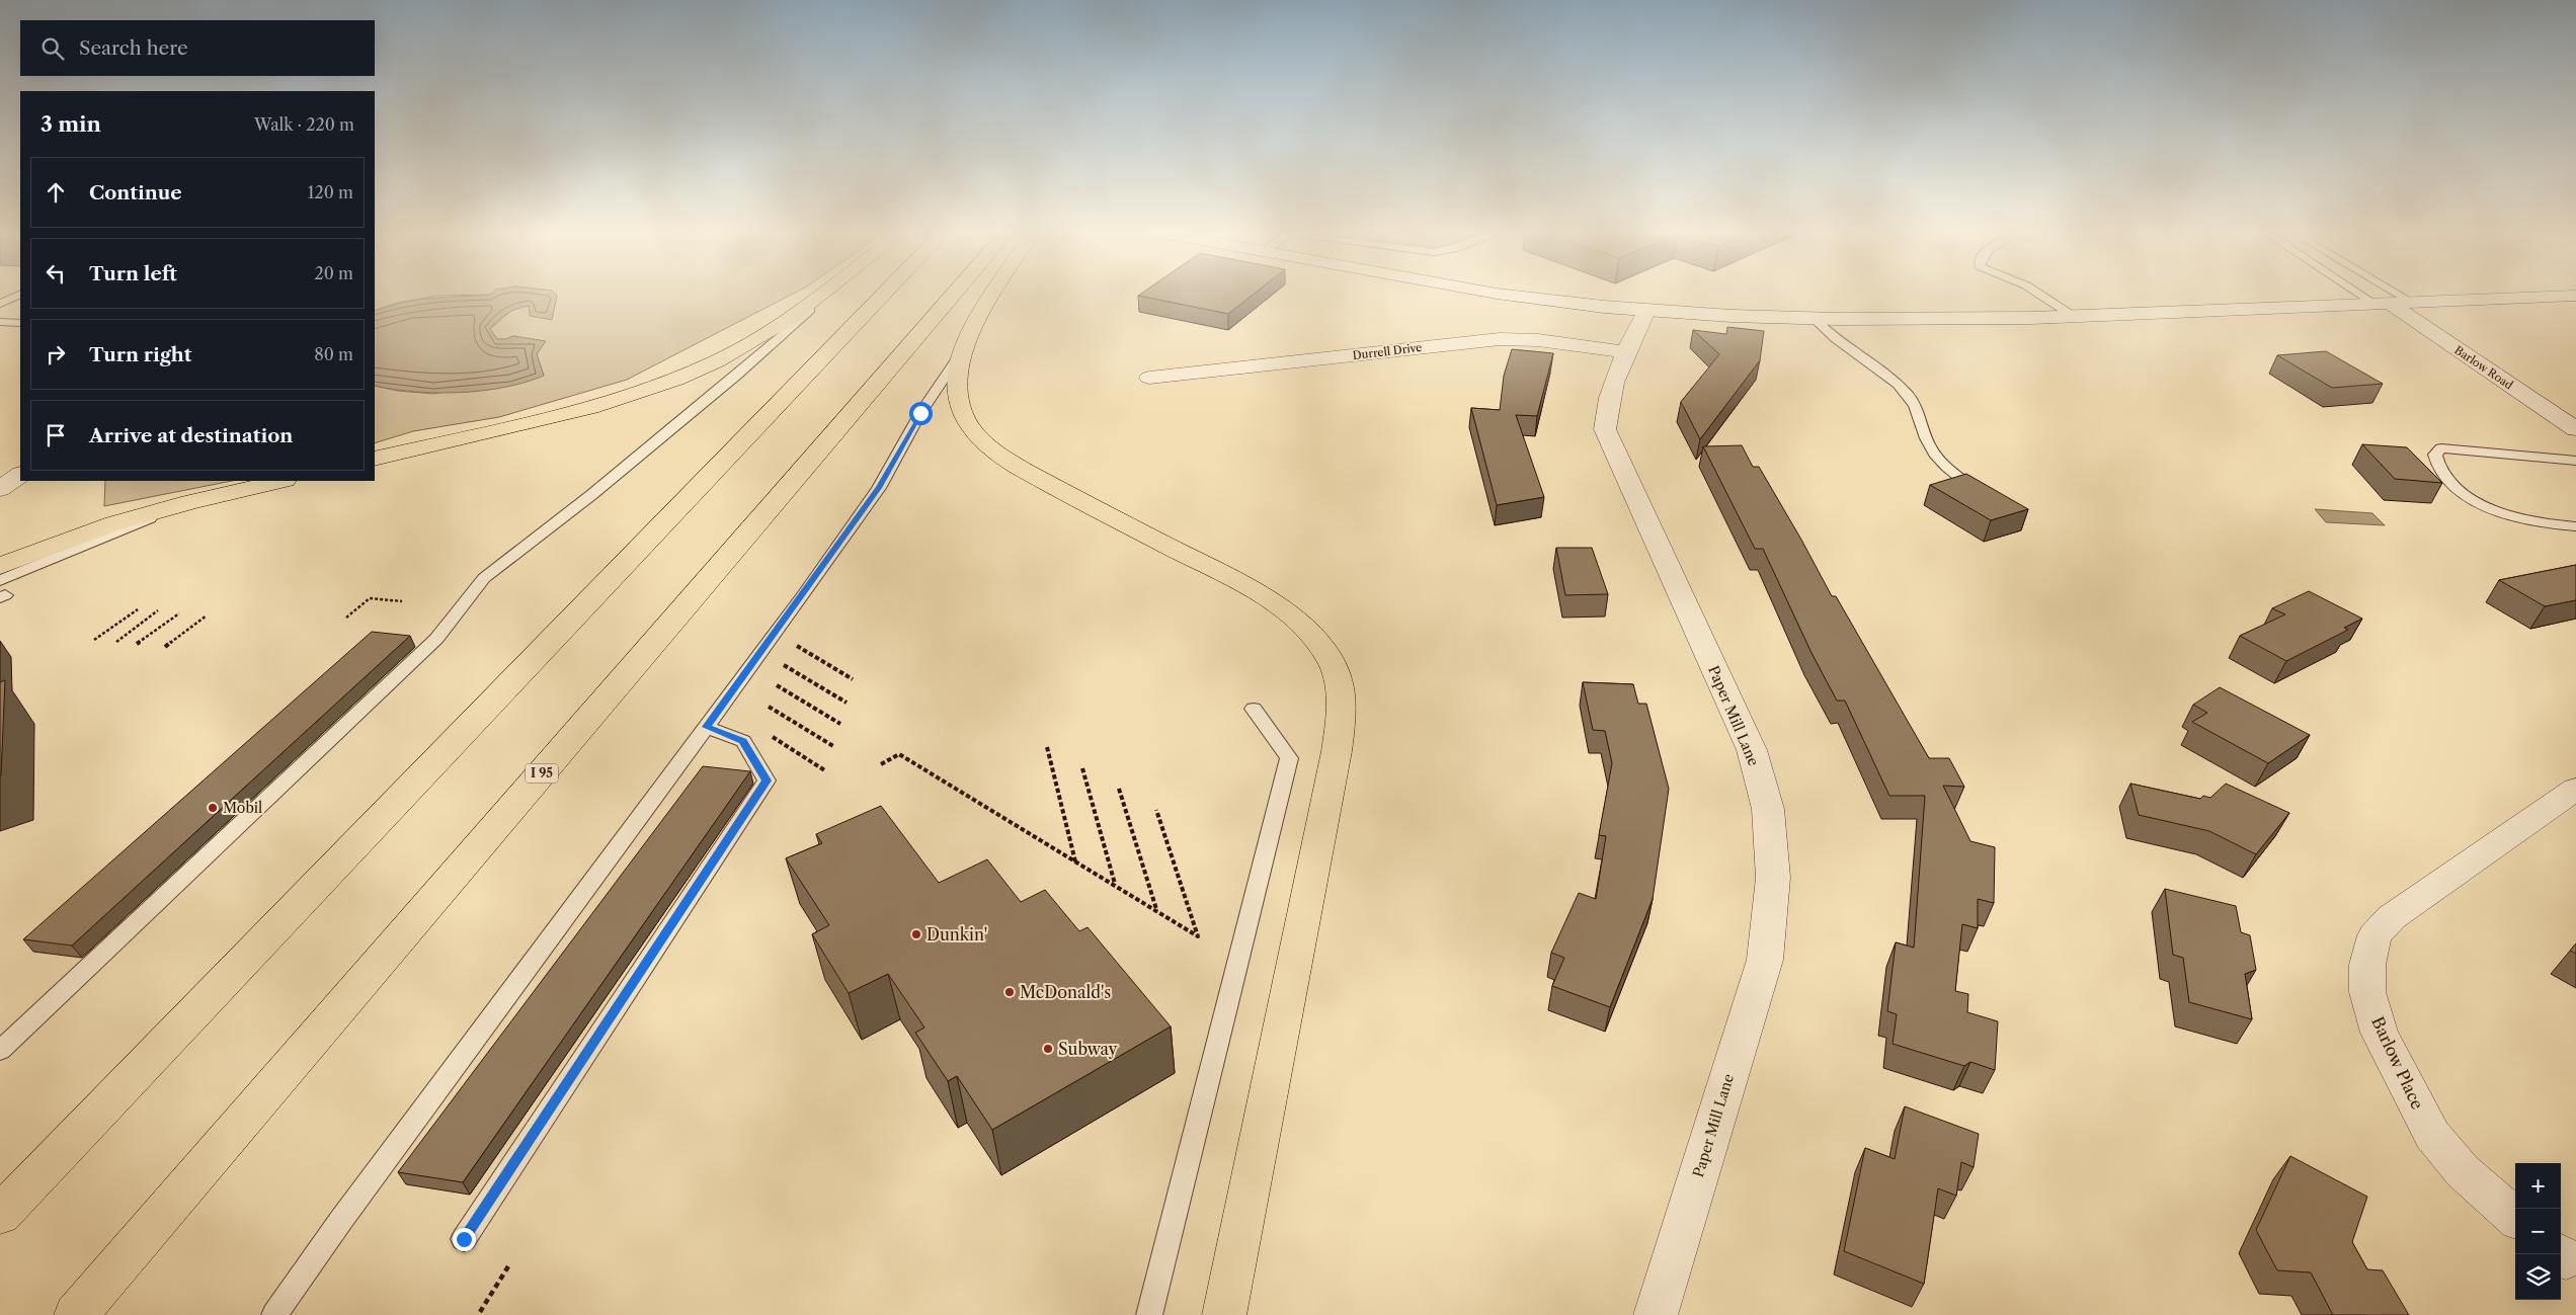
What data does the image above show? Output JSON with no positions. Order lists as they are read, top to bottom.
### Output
{
  "streets": {
    "highway": ["I 95"],
    "street": [
      "Durrell Drive",
      "Barlow Road",
      "Paper Mill Lane",
      "Barlow Place"
    ]
  },
  "crossings": [
    ["Durrell Drive", "Paper Mill Lane"]
  ],
  "places": [
    "Mobil",
    "Dunkin'",
    "McDonald's",
    "Subway"
  ],
  "page": {
    "search": "Search here",
    "heading": ["3 min", "Walk · 220 m"],
    "list": [
      ["Continue", "120 m"],
      ["Turn left", "20 m"],
      ["Turn right", "80 m"],
      "Arrive at destination"
    ],
    "map_buttons": ["+", "−"]
  }
}
